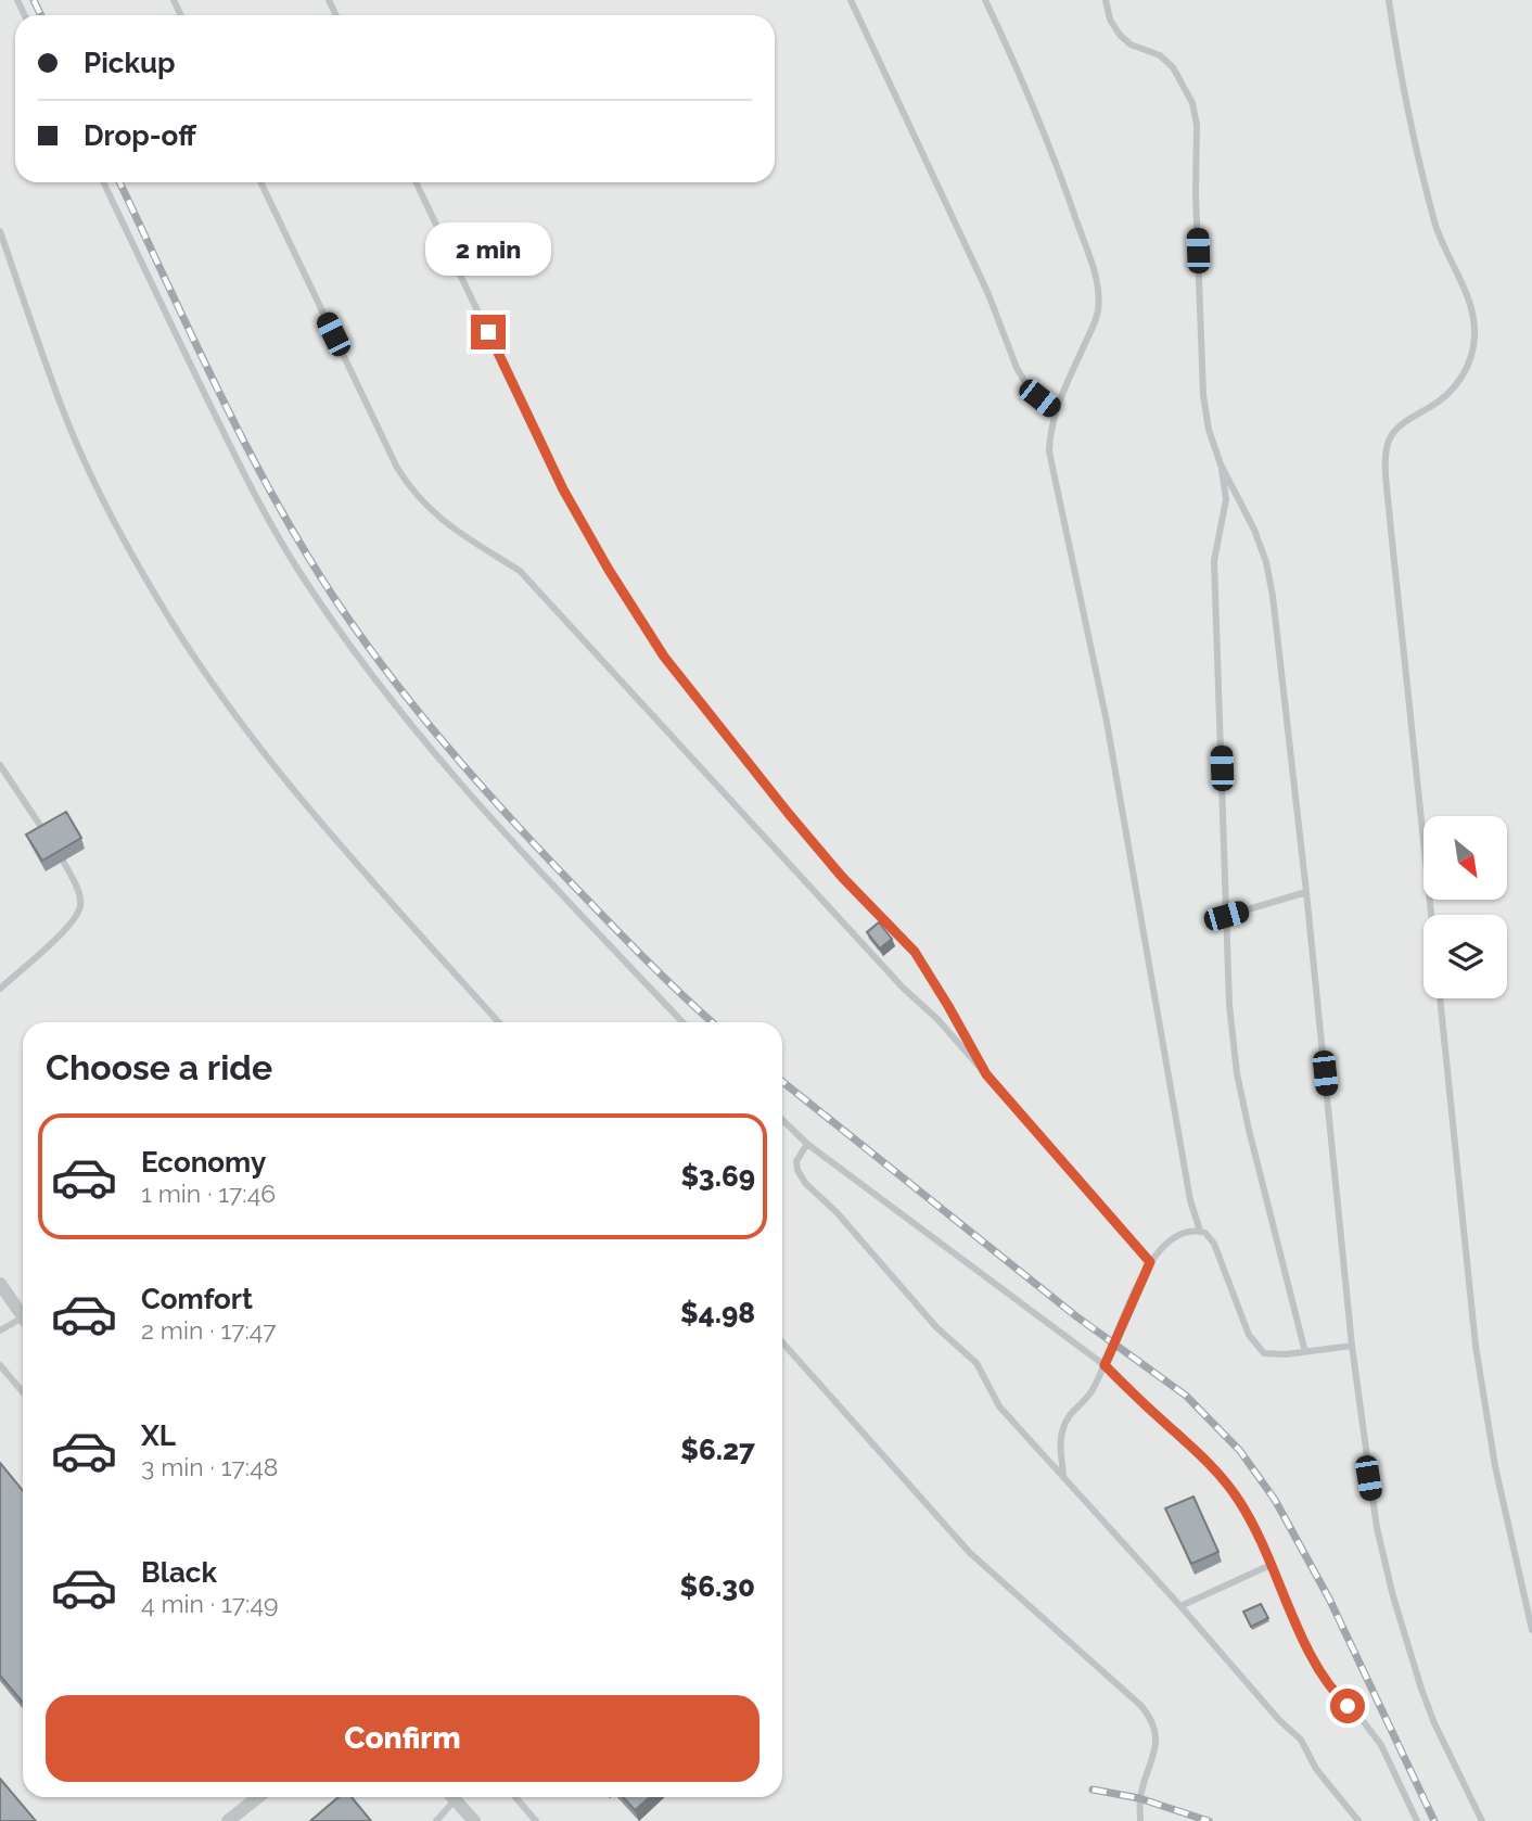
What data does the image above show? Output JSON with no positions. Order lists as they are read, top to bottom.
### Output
{
  "north": "bottom right",
  "page": {
    "banner": ["Pickup", "Drop-off"],
    "bubble": "2 min",
    "heading": "Choose a ride",
    "list": [
      {
        "name": "Economy",
        "note": "1 min · 17:46",
        "value": "$3.69"
      },
      {
        "name": "Comfort",
        "note": "2 min · 17:47",
        "value": "$4.98"
      },
      {
        "name": "XL",
        "note": "3 min · 17:48",
        "value": "$6.27"
      },
      {
        "name": "Black",
        "note": "4 min · 17:49",
        "value": "$6.30"
      }
    ],
    "buttons": "Confirm"
  }
}
